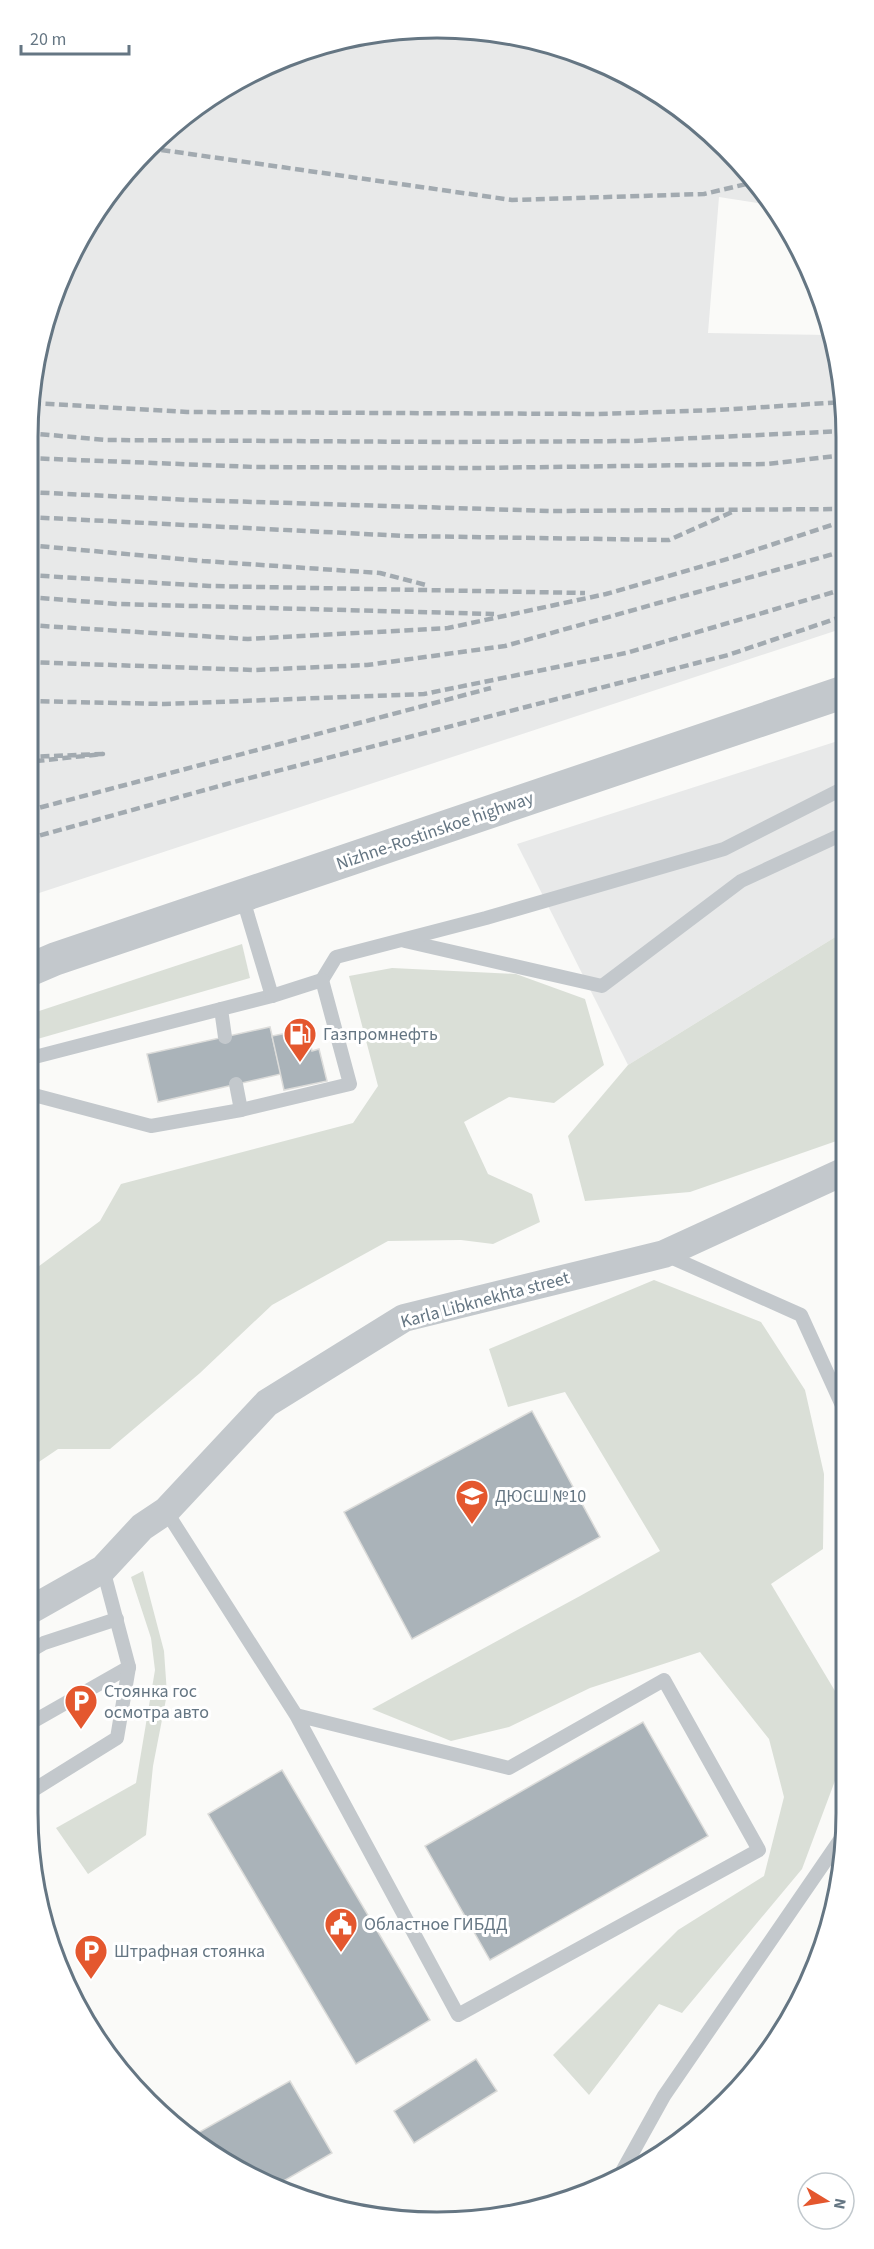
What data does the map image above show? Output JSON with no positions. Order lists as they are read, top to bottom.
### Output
{
  "streets": {
    "street": ["Nizhne-Rostinskoe highway", "Karla Libknekhta street"]
  },
  "places": {
    "fuel station": ["Газпромнефть"],
    "school or university": ["ДЮСШ №10"],
    "parking": ["Стоянка гос осмотра авто", "Штрафная стоянка"],
    "public building": ["Областное ГИБДД"]
  },
  "scale_bar": "20 m",
  "north": "right"
}
